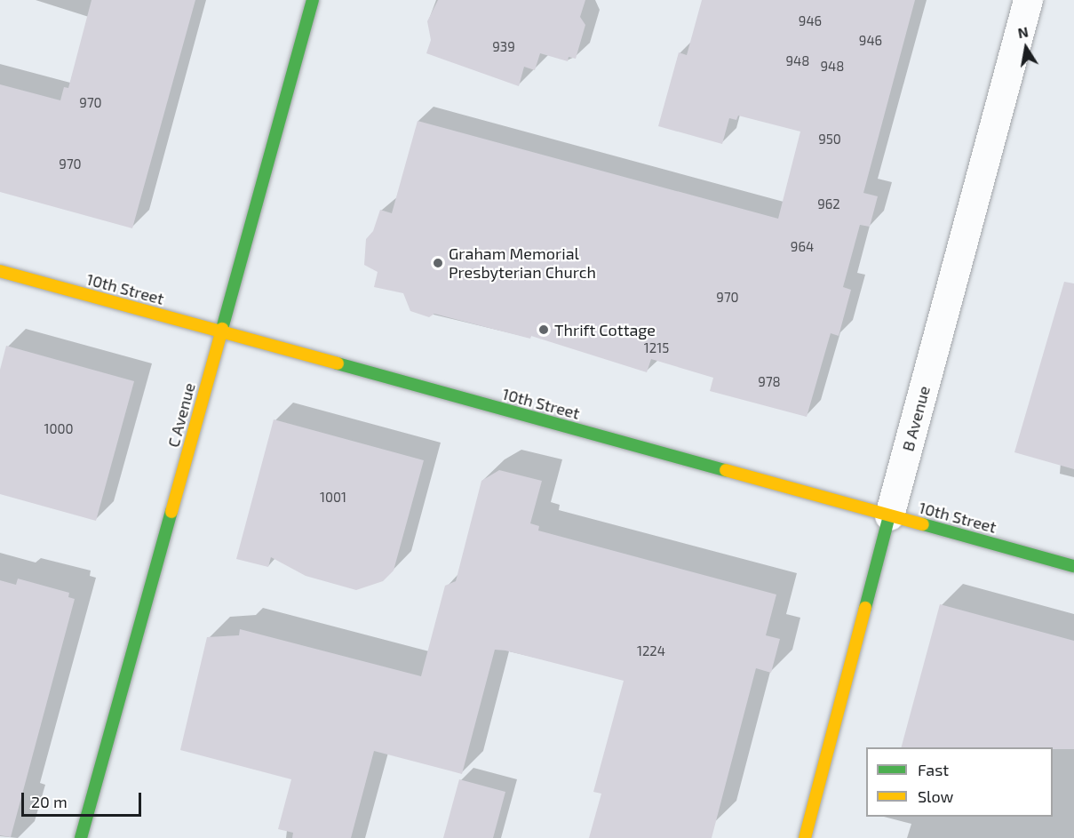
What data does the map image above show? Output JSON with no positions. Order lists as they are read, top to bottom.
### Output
{
  "streets": {
    "street": ["10th Street", "C Avenue", "B Avenue"]
  },
  "crossings": [
    ["10th Street", "C Avenue"],
    ["10th Street", "B Avenue"]
  ],
  "places": ["Graham Memorial Presbyterian Church", "Thrift Cottage"],
  "house_numbers": [
    "946",
    "946",
    "939",
    "948",
    "948",
    "970",
    "950",
    "970",
    "962",
    "964",
    "970",
    "1215",
    "978",
    "1000",
    "1001",
    "1224"
  ],
  "legend": ["Fast", "Slow"],
  "scale_bar": "20 m",
  "north": "top"
}
